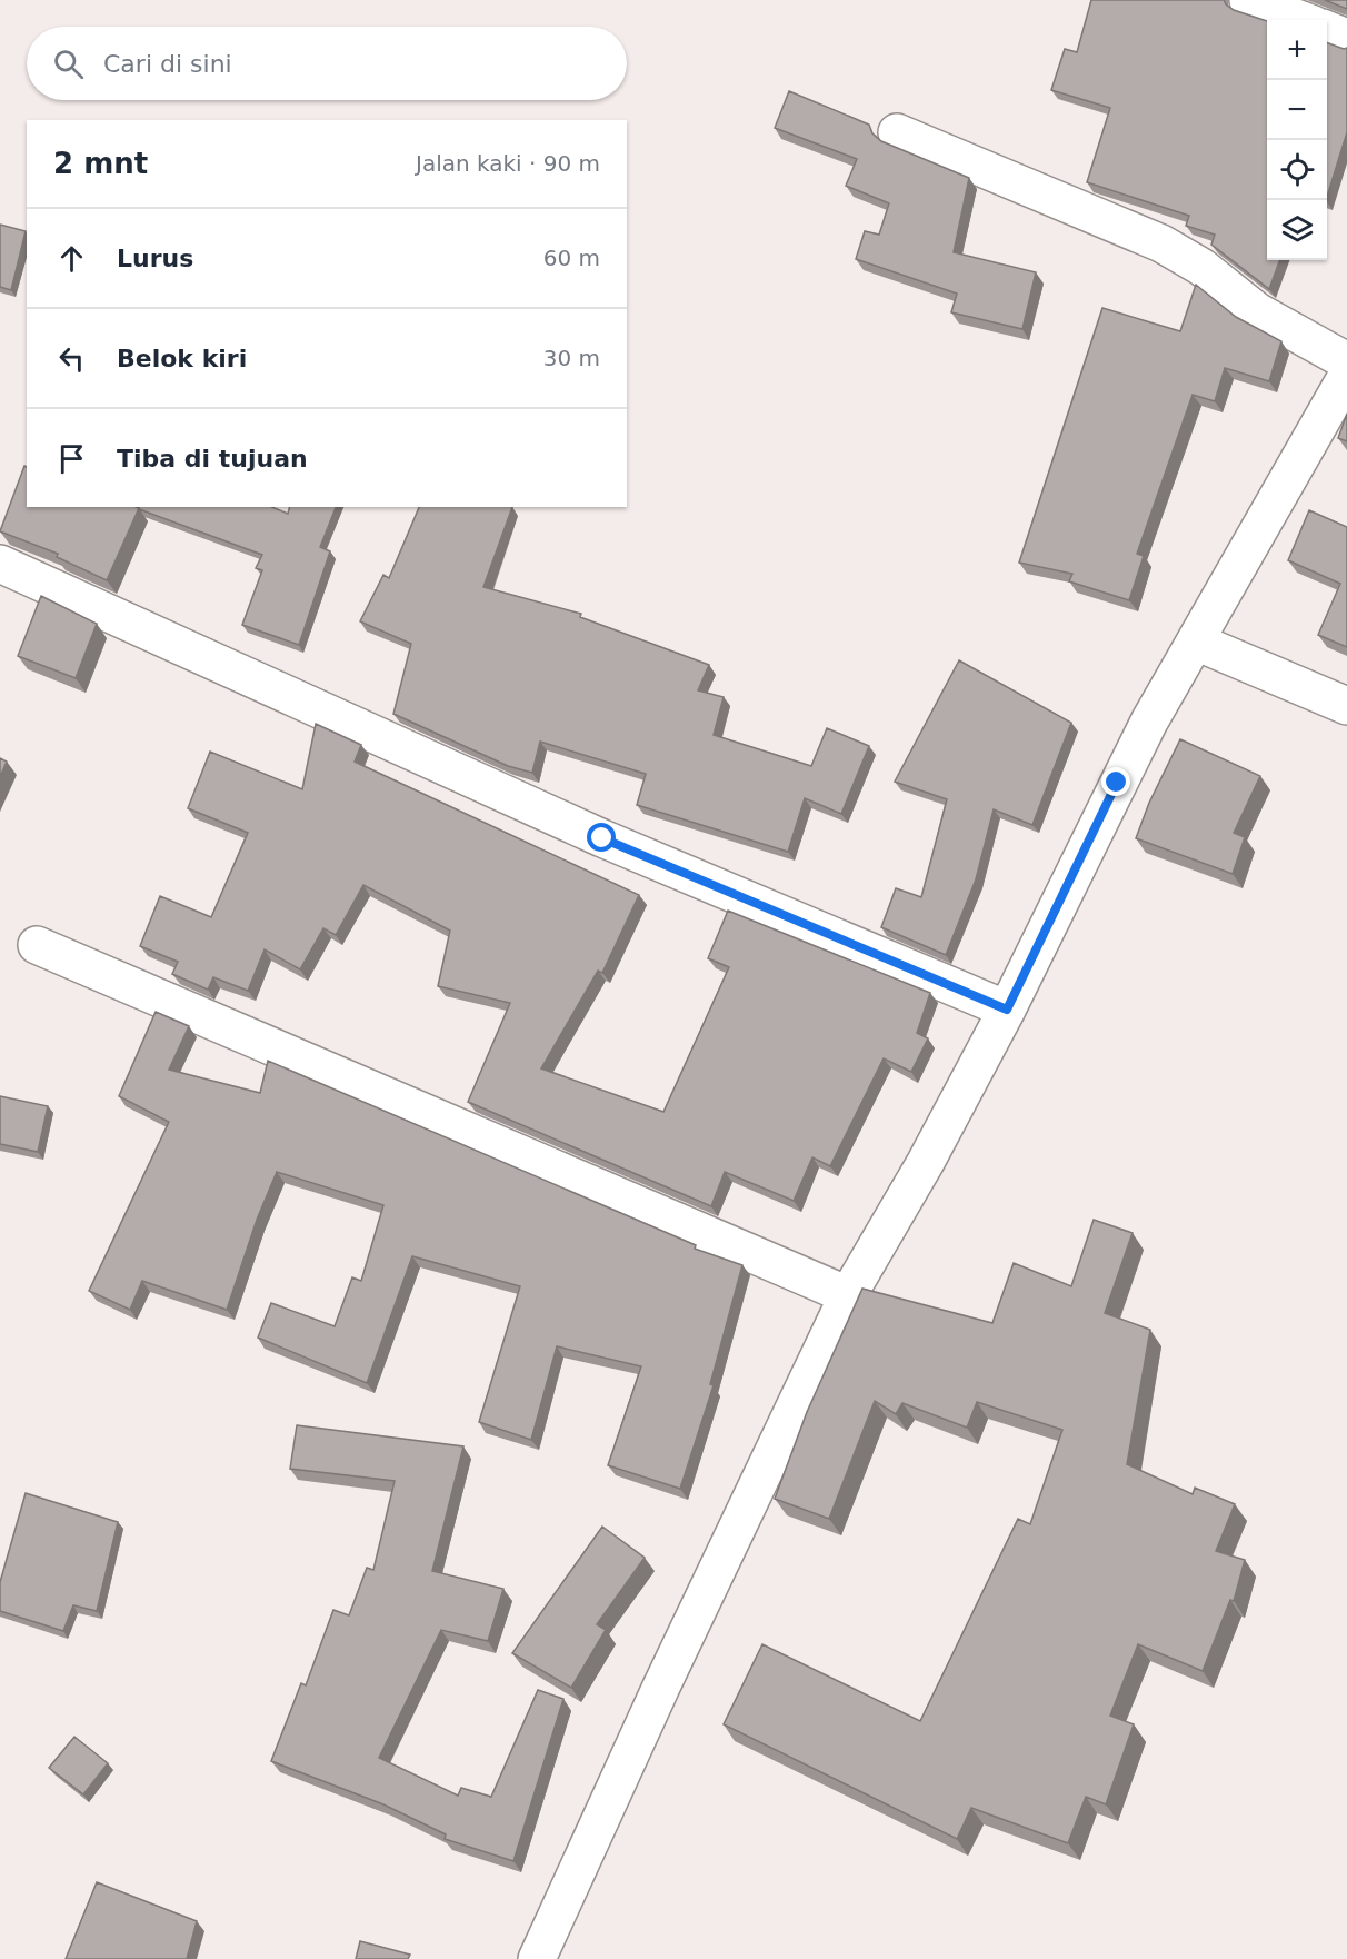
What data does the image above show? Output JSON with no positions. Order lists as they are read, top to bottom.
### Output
{
  "page": {
    "map_buttons": ["+", "−"],
    "search": "Cari di sini",
    "heading": ["2 mnt", "Jalan kaki · 90 m"],
    "list": [
      ["Lurus", "60 m"],
      ["Belok kiri", "30 m"],
      "Tiba di tujuan"
    ]
  }
}
